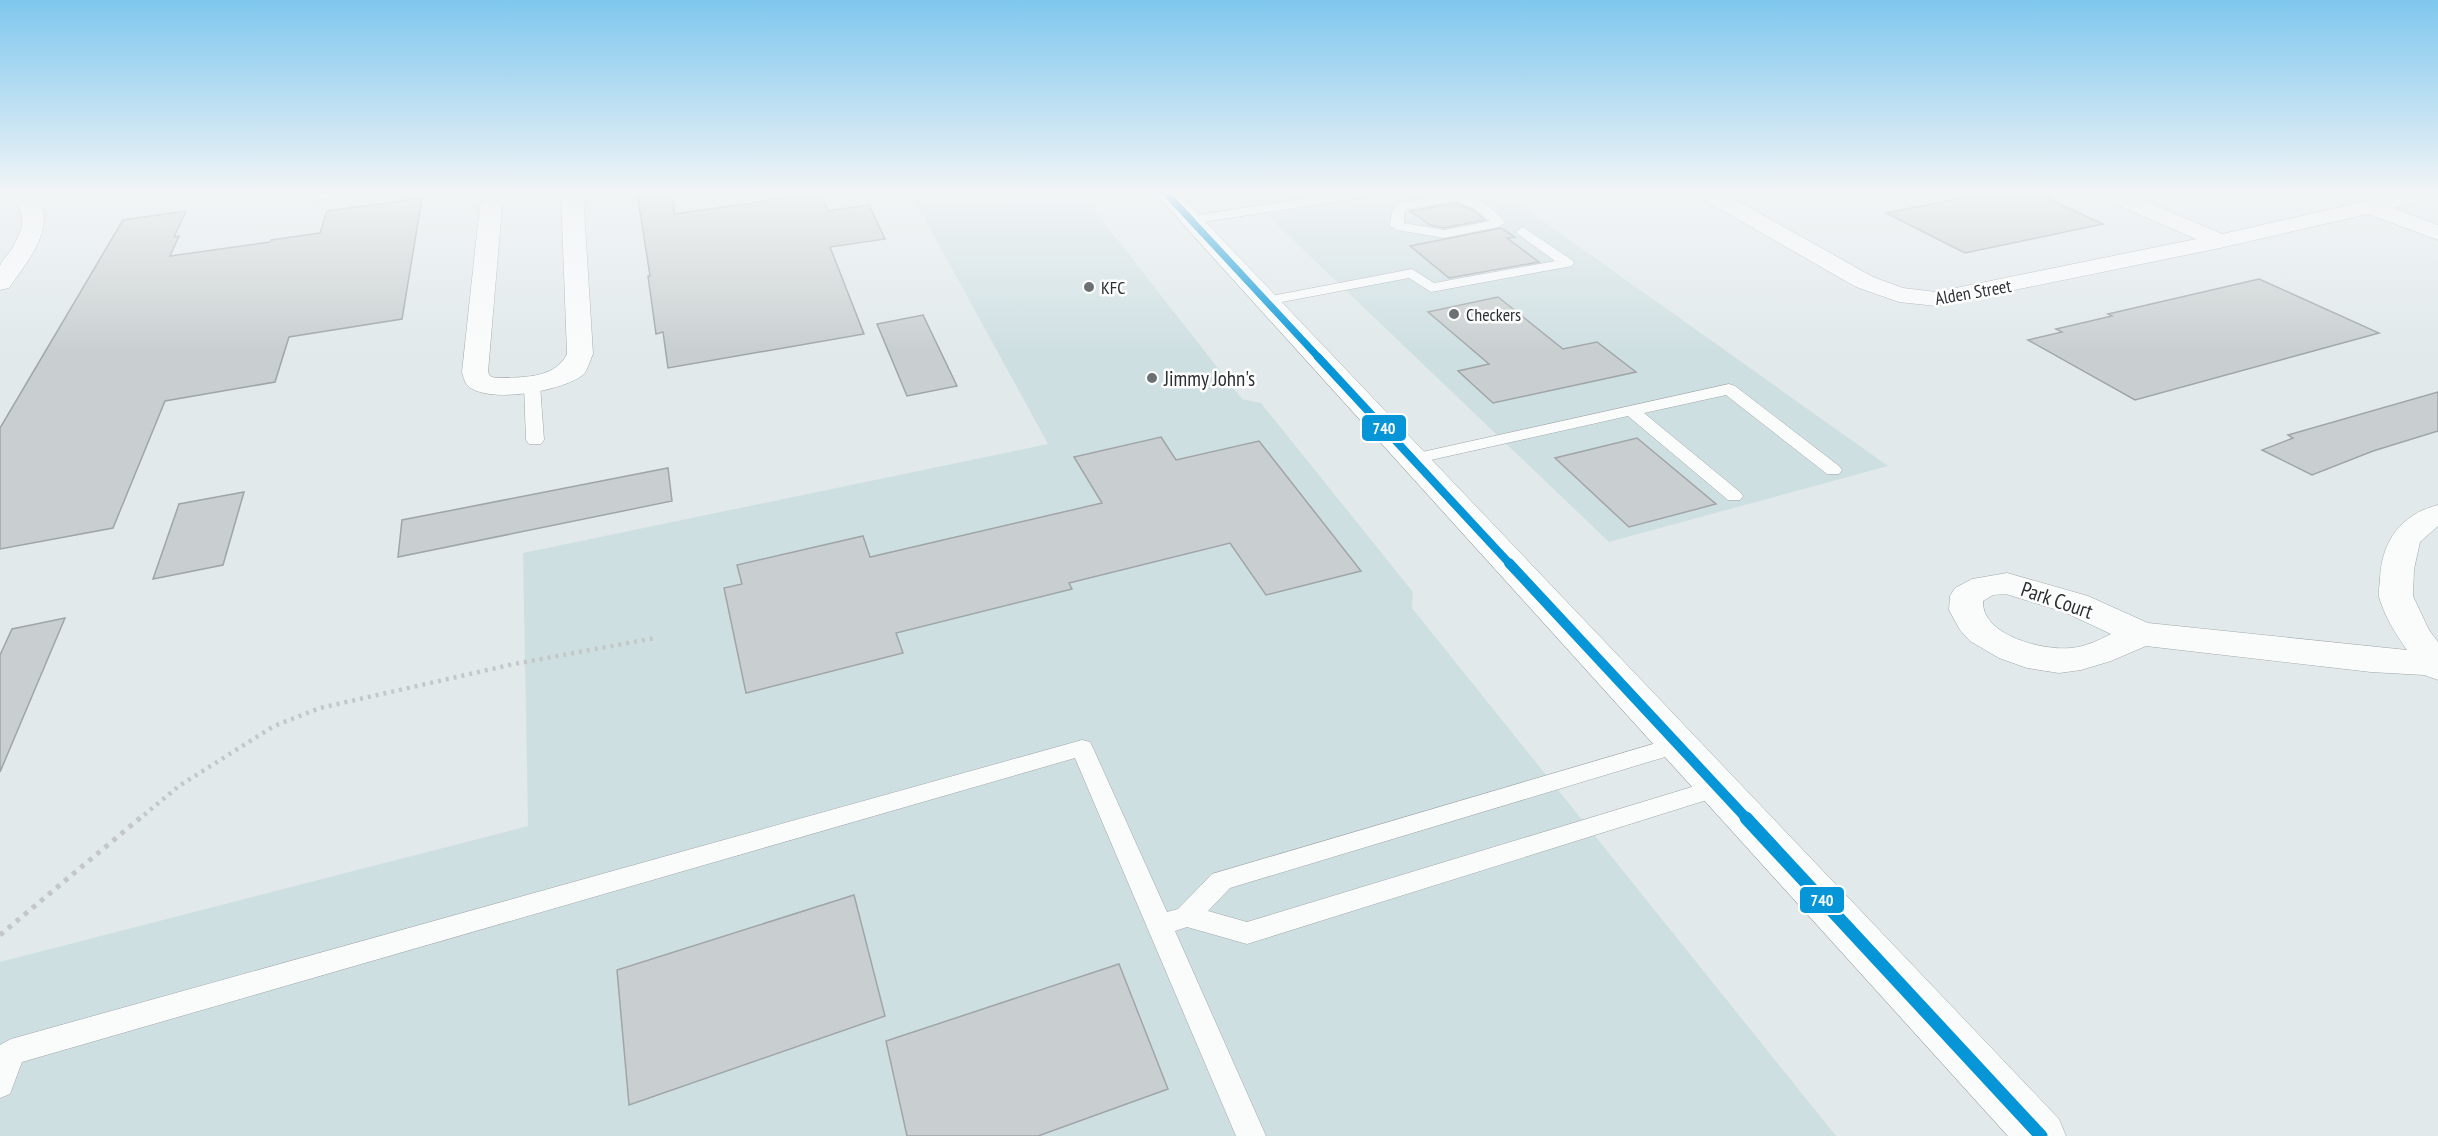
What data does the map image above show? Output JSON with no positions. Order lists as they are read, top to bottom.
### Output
{
  "streets": {
    "street": ["Alden Street"]
  },
  "places": ["KFC", "Checkers", "Jimmy John's"],
  "lines": ["transit line 740"]
}
